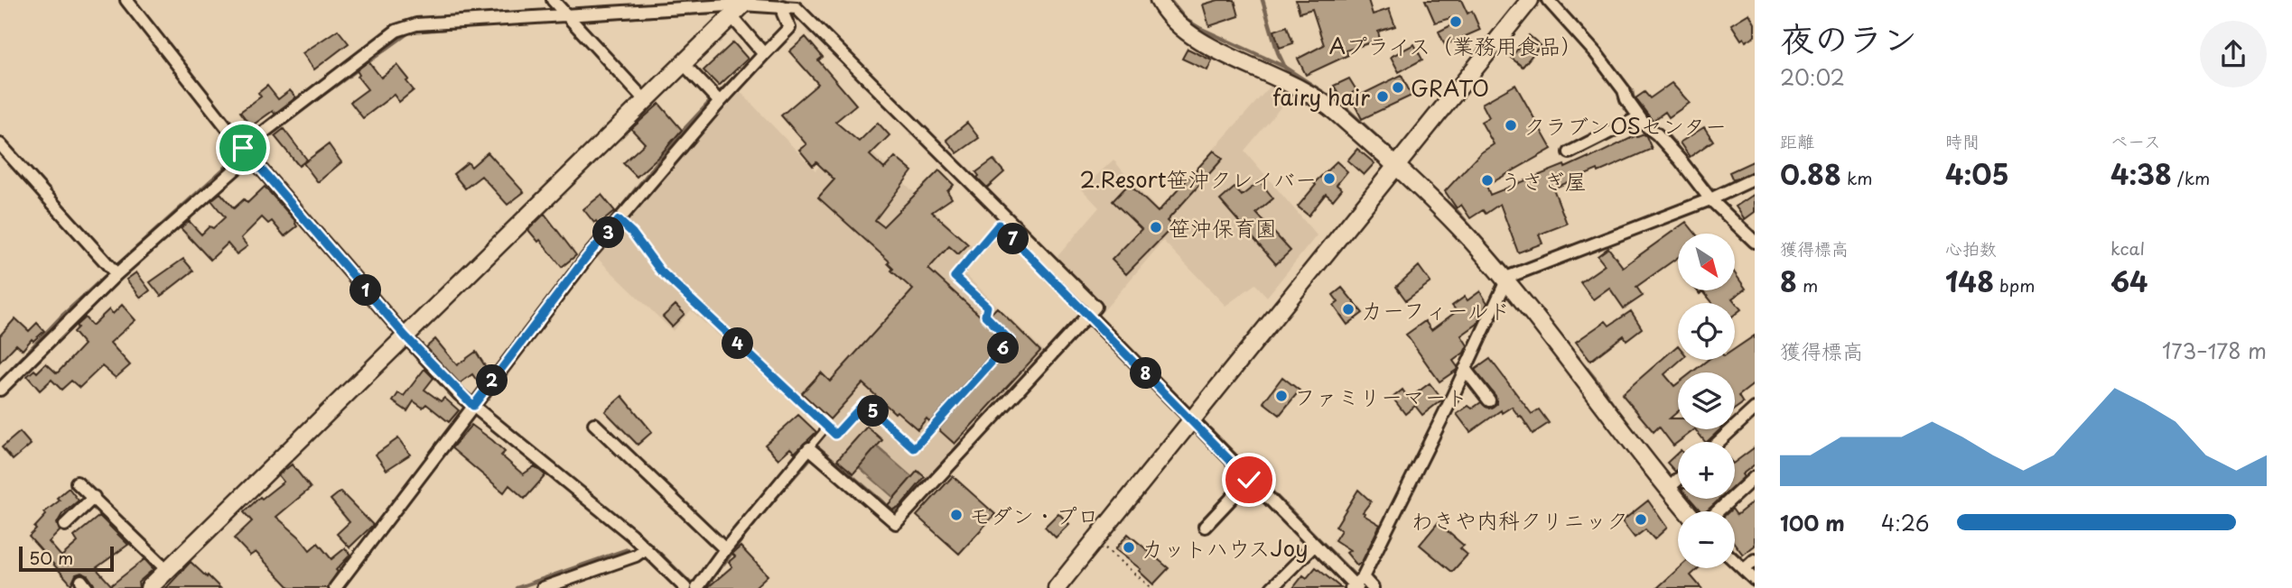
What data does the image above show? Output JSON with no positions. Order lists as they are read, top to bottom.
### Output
{
  "places": [
    "Aプライス（業務用食品）",
    "GRATO",
    "fairy hair",
    "クラブンOSセンター",
    "2.Resort笹沖クレイバー",
    "うさぎ屋",
    "笹沖保育園",
    "カーフィールド",
    "ファミリーマート",
    "モダン・プロ",
    "わきや内科クリニック",
    "カットハウスJoy"
  ],
  "scale_bar": "50 m",
  "north": "bottom right",
  "page": {
    "heading": ["夜のラン", "20:02"],
    "stats": [
      ["距離", "0.88 km"],
      ["時間", "4:05"],
      ["ペース", "4:38 /km"],
      ["獲得標高", "8 m"],
      ["心拍数", "148 bpm"],
      ["kcal", "64"]
    ],
    "pins": [
      "3",
      "7",
      "1",
      "4",
      "6",
      "8",
      "2",
      "5"
    ],
    "map_buttons": ["+", "−"],
    "chart": ["獲得標高", "173–178 m"],
    "list": [
      {
        "name": "100 m",
        "note": "4:26"
      }
    ],
    "scale": "50 m"
  }
}
